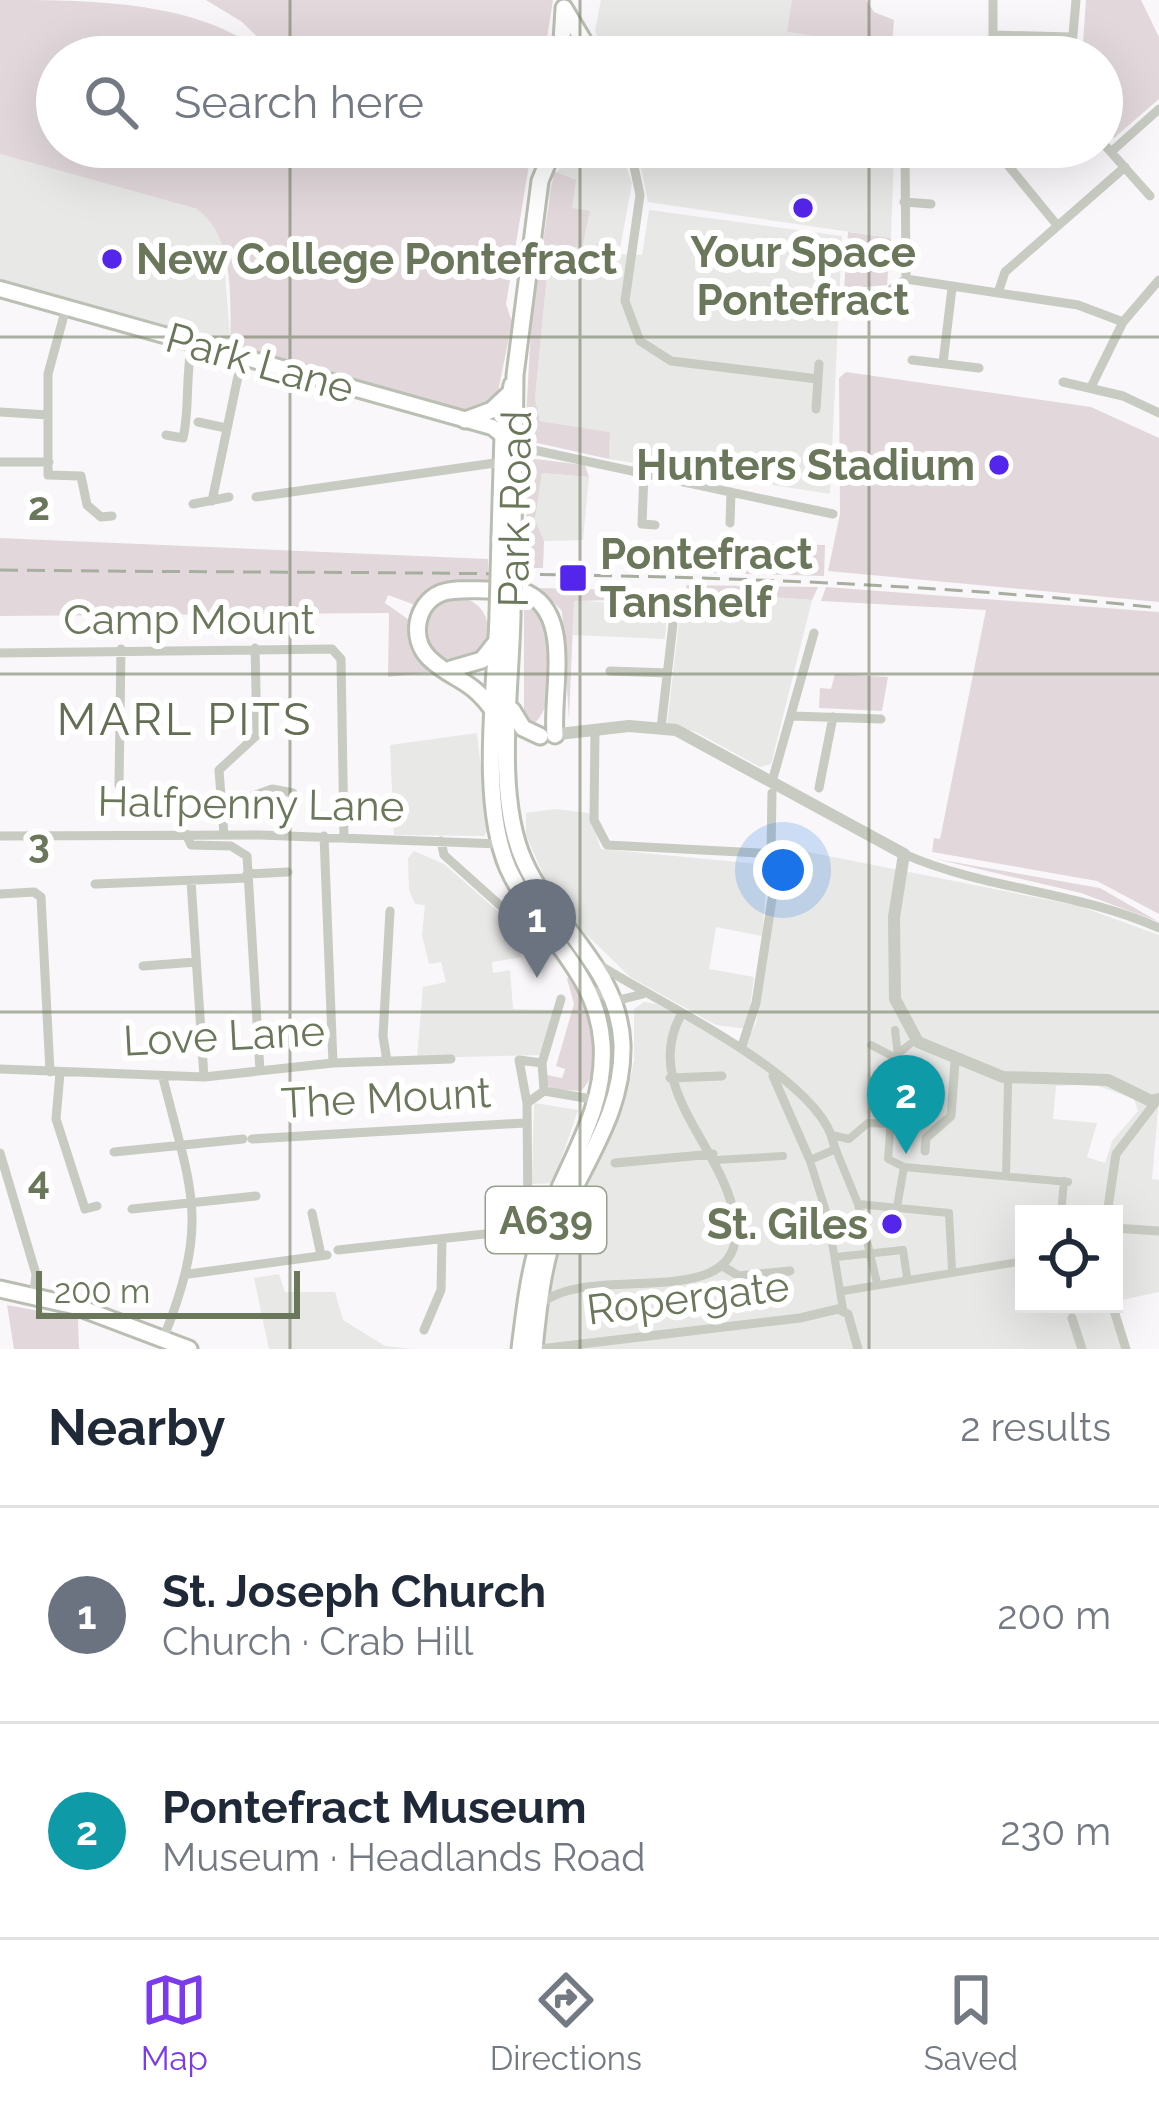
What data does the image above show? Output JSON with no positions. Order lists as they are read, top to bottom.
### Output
{
  "streets": {
    "main road": ["Park Lane", "Park Road", "A639"],
    "street": [
      "Camp Mount",
      "Halfpenny Lane",
      "Love Lane",
      "The Mount",
      "Ropergate"
    ]
  },
  "crossings": [
    ["Park Road", "A639"],
    ["Camp Mount", "Halfpenny Lane"],
    ["Halfpenny Lane", "A639"],
    ["A639", "Ropergate"]
  ],
  "districts": ["MARL PITS"],
  "places": {
    "other": [
      "Your Space Pontefract",
      "New College Pontefract",
      "Hunters Stadium",
      "St. Giles"
    ],
    "transit": ["Pontefract Tanshelf"]
  },
  "scale_bar": "200 m",
  "page": {
    "search": "Search here",
    "pins": ["1", "2"],
    "scale": "200 m",
    "heading": ["Nearby", "2 results"],
    "list": [
      {
        "mark": "1",
        "name": "St. Joseph Church",
        "note": "Church · Crab Hill",
        "value": "200 m"
      },
      {
        "mark": "2",
        "name": "Pontefract Museum",
        "note": "Museum · Headlands Road",
        "value": "230 m"
      }
    ],
    "nav": ["Map", "Directions", "Saved"]
  },
  "grid": {
    "rows": ["2", "3", "4"]
  }
}
